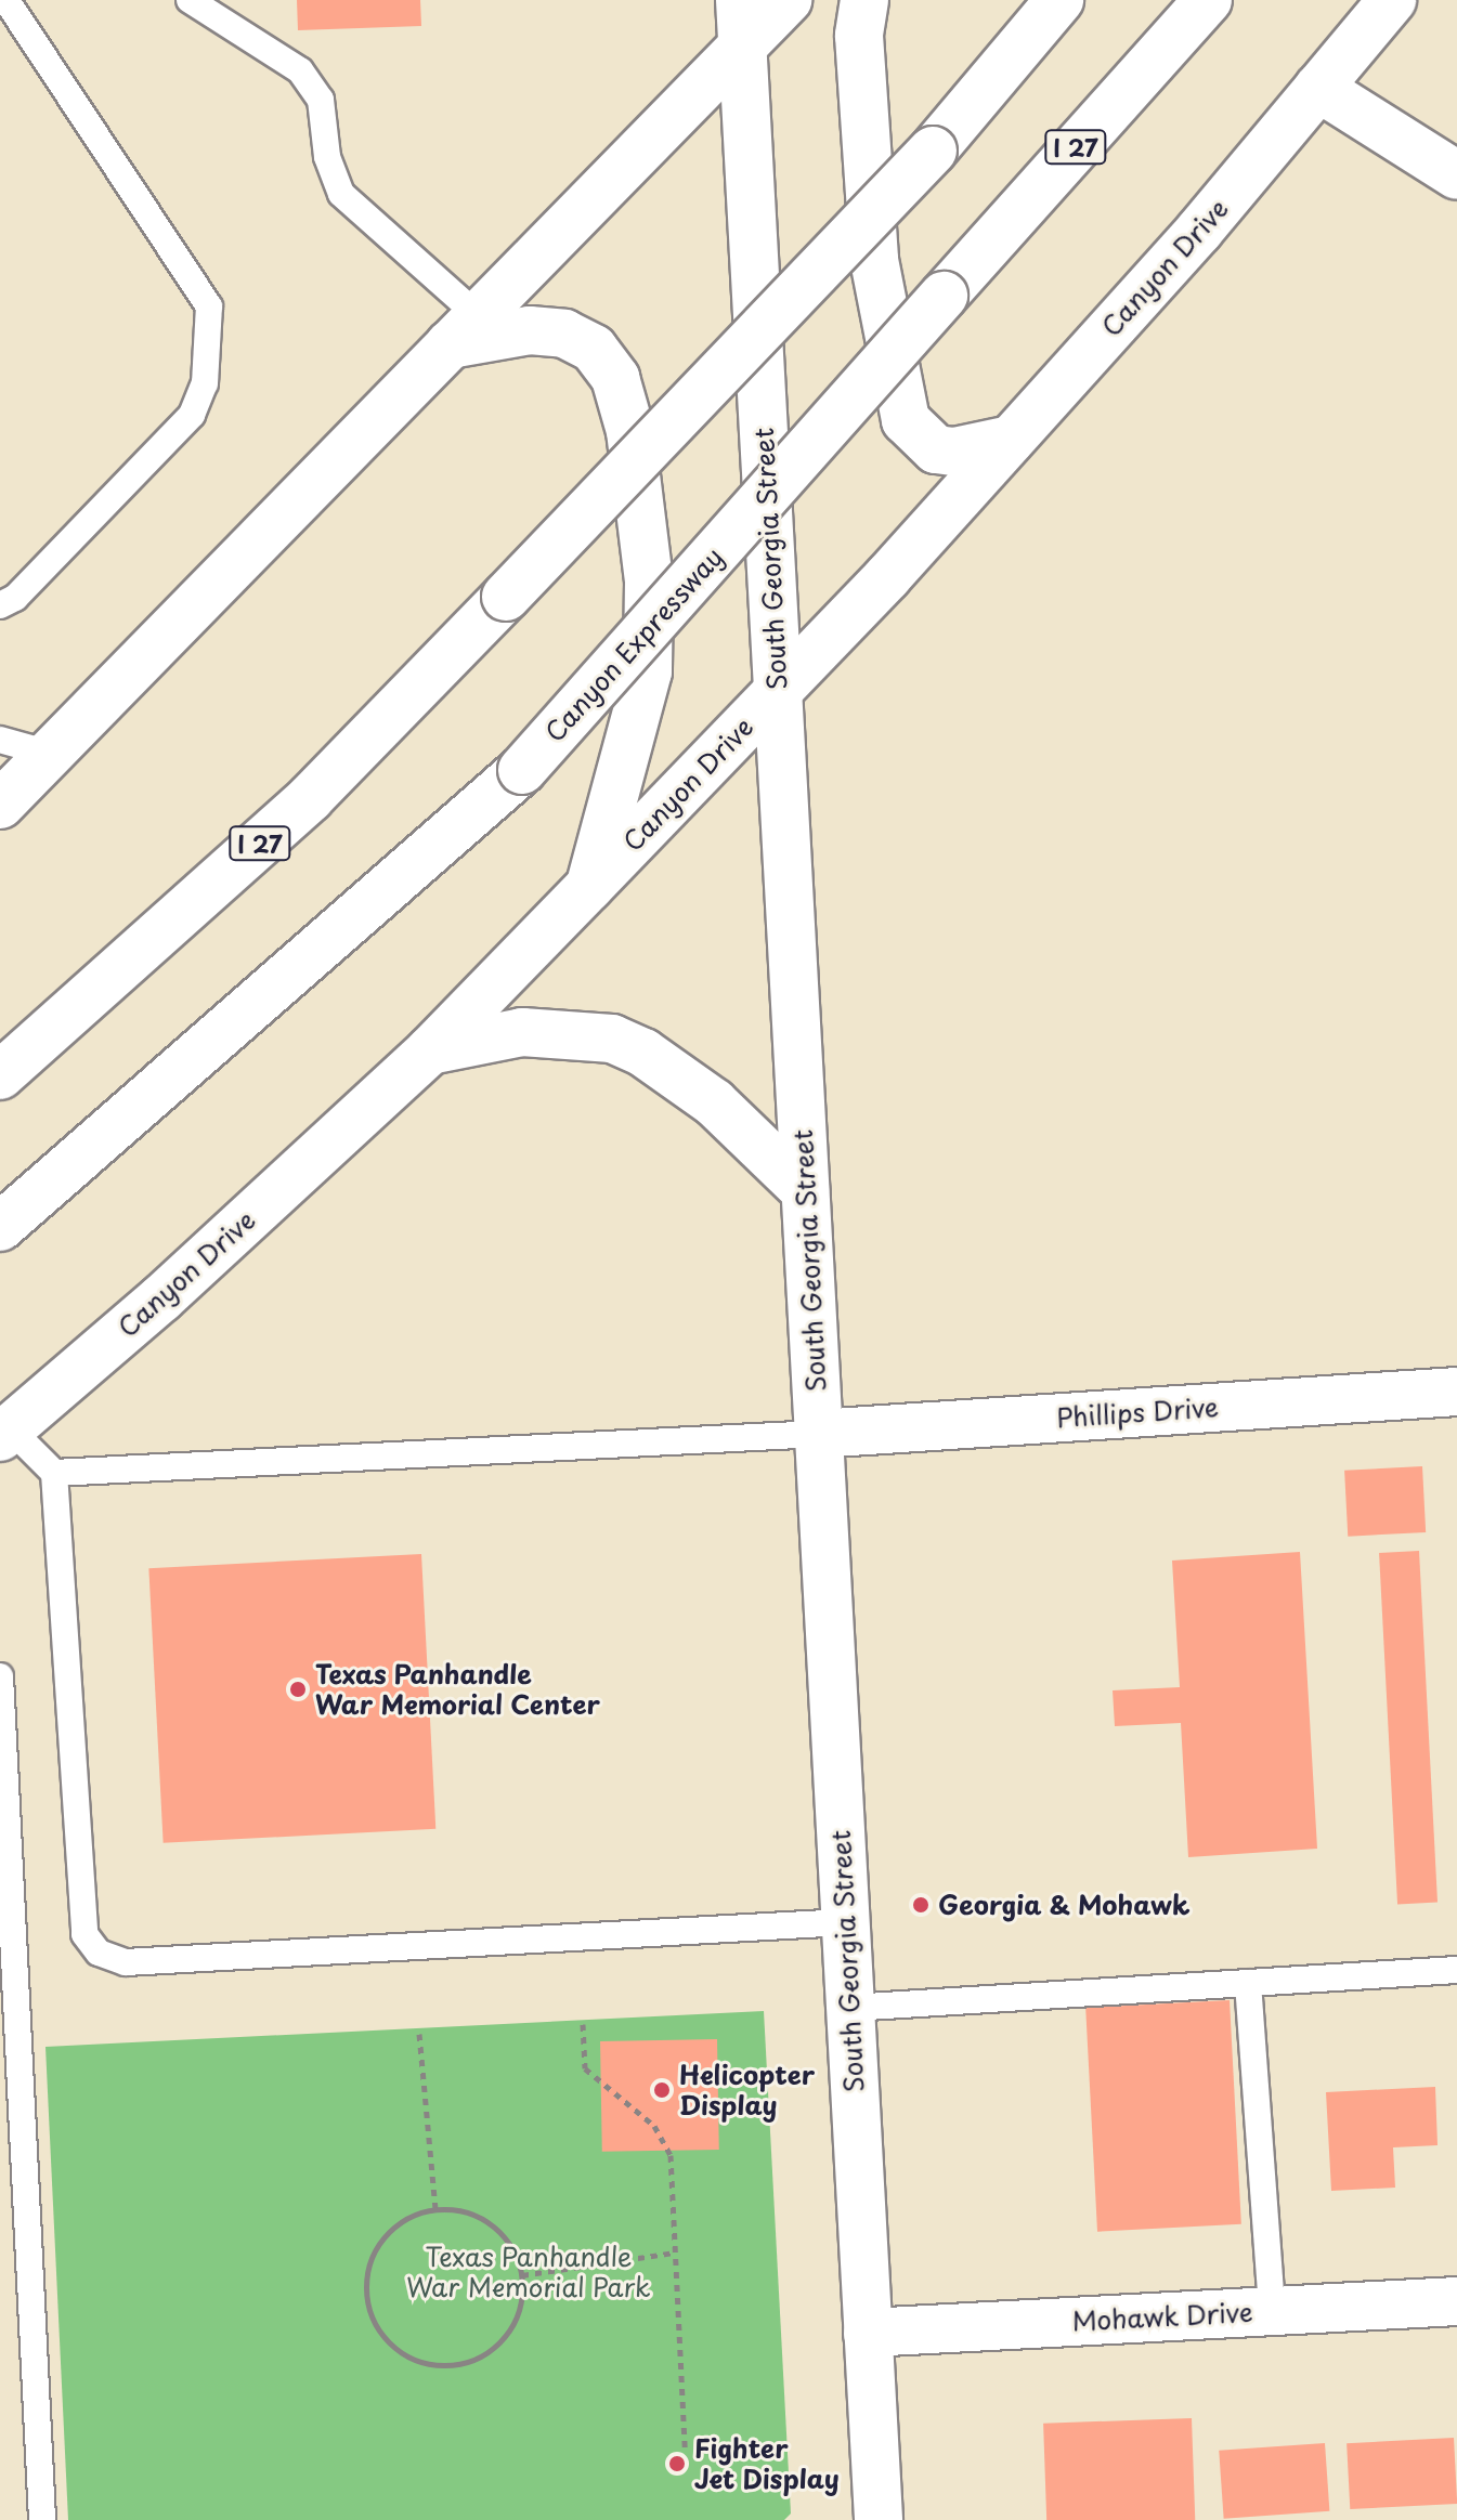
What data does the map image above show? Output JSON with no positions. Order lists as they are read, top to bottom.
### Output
{
  "streets": {
    "main road": [
      "I 27",
      "Canyon Drive",
      "South Georgia Street",
      "Canyon Expressway",
      "Phillips Drive",
      "Mohawk Drive"
    ]
  },
  "crossings": [
    ["Canyon Drive", "South Georgia Street"],
    ["South Georgia Street", "Phillips Drive"],
    ["South Georgia Street", "Mohawk Drive"]
  ],
  "parks": ["Texas Panhandle War Memorial Park"],
  "places": [
    "Texas Panhandle War Memorial Center",
    "Georgia & Mohawk",
    "Helicopter Display",
    "Fighter Jet Display"
  ]
}
